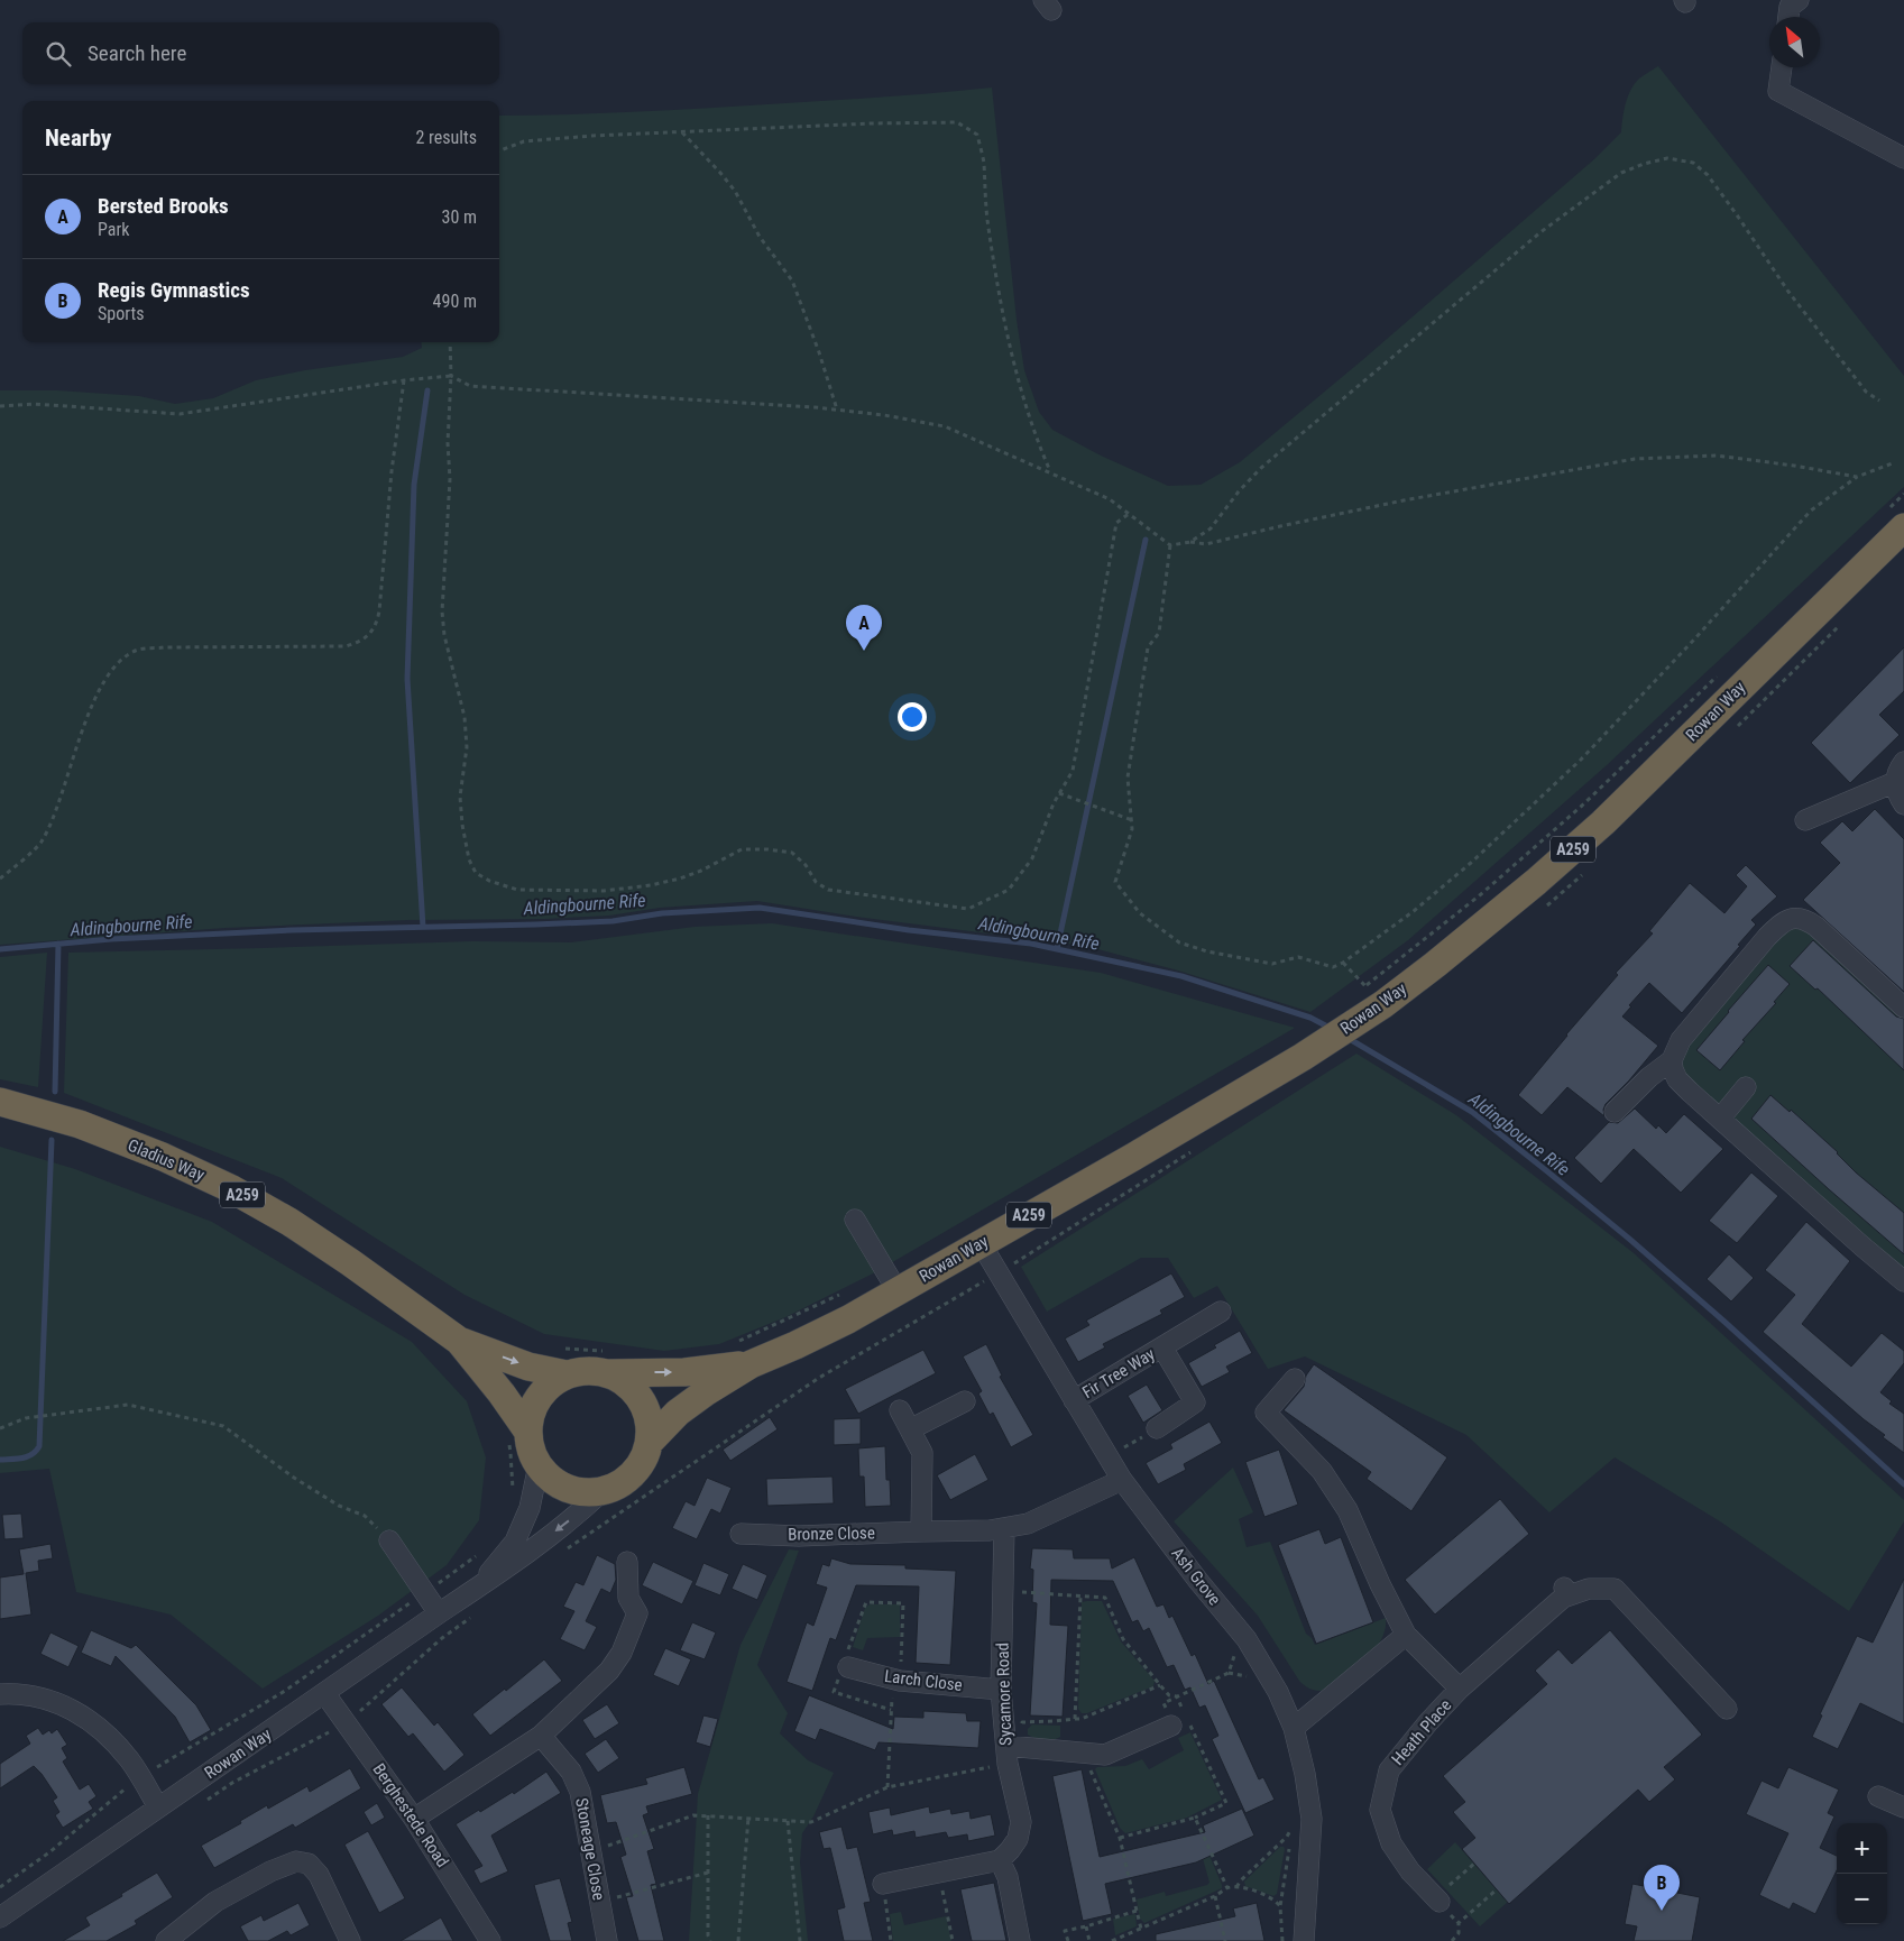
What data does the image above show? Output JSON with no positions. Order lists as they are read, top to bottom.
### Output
{
  "streets": {
    "highway": ["Rowan Way", "A259", "Gladius Way"],
    "street": [
      "Fir Tree Way",
      "Bronze Close",
      "Ash Grove",
      "Larch Close",
      "Sycamore Road",
      "Heath Place",
      "Berghestede Road",
      "Stoneage Close"
    ]
  },
  "crossings": [
    ["Rowan Way", "Gladius Way"],
    ["Rowan Way", "Ash Grove"],
    ["Rowan Way", "Berghestede Road"],
    ["Fir Tree Way", "Ash Grove"],
    ["Bronze Close", "Sycamore Road"],
    ["Larch Close", "Sycamore Road"]
  ],
  "water": ["Aldingbourne Rife"],
  "north": "top left",
  "page": {
    "search": "Search here",
    "heading": ["Nearby", "2 results"],
    "list": [
      {
        "mark": "A",
        "name": "Bersted Brooks",
        "note": "Park",
        "value": "30 m"
      },
      {
        "mark": "B",
        "name": "Regis Gymnastics",
        "note": "Sports",
        "value": "490 m"
      }
    ],
    "pins": ["A", "B"],
    "map_buttons": ["+", "−"]
  }
}
